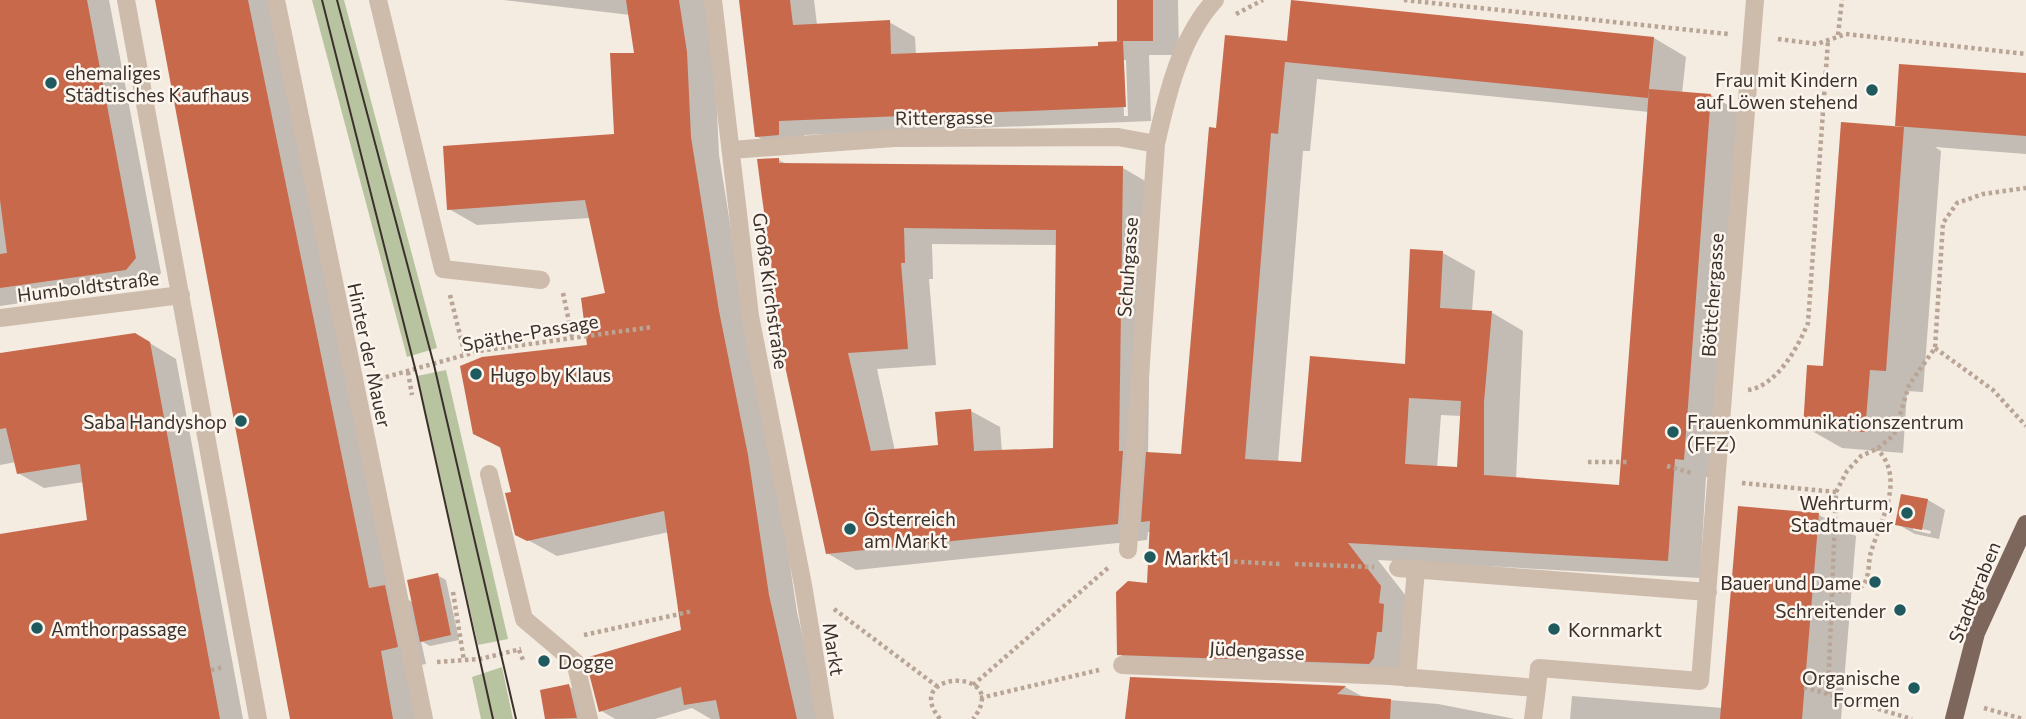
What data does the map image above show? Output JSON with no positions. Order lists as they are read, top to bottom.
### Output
{
  "streets": {
    "main road": ["Stadtgraben"],
    "street": [
      "Rittergasse",
      "Schuhgasse",
      "Humboldtstraße",
      "Große Kirchstraße",
      "Böttchergasse",
      "Hinter der Mauer",
      "Markt",
      "Jüdengasse"
    ],
    "path": ["Späthe-Passage"]
  },
  "crossings": [
    ["Rittergasse", "Schuhgasse"],
    ["Rittergasse", "Große Kirchstraße"],
    ["Große Kirchstraße", "Markt"]
  ],
  "places": [
    "ehemaliges Städtisches Kaufhaus",
    "Frau mit Kindern auf Löwen stehend",
    "Hugo by Klaus",
    "Saba Handyshop",
    "Frauenkommunikationszentrum (FFZ)",
    "Wehrturm, Stadtmauer",
    "Österreich am Markt",
    "Markt 1",
    "Bauer und Dame",
    "Schreitender",
    "Amthorpassage",
    "Kornmarkt",
    "Dogge",
    "Organische Formen"
  ]
}
